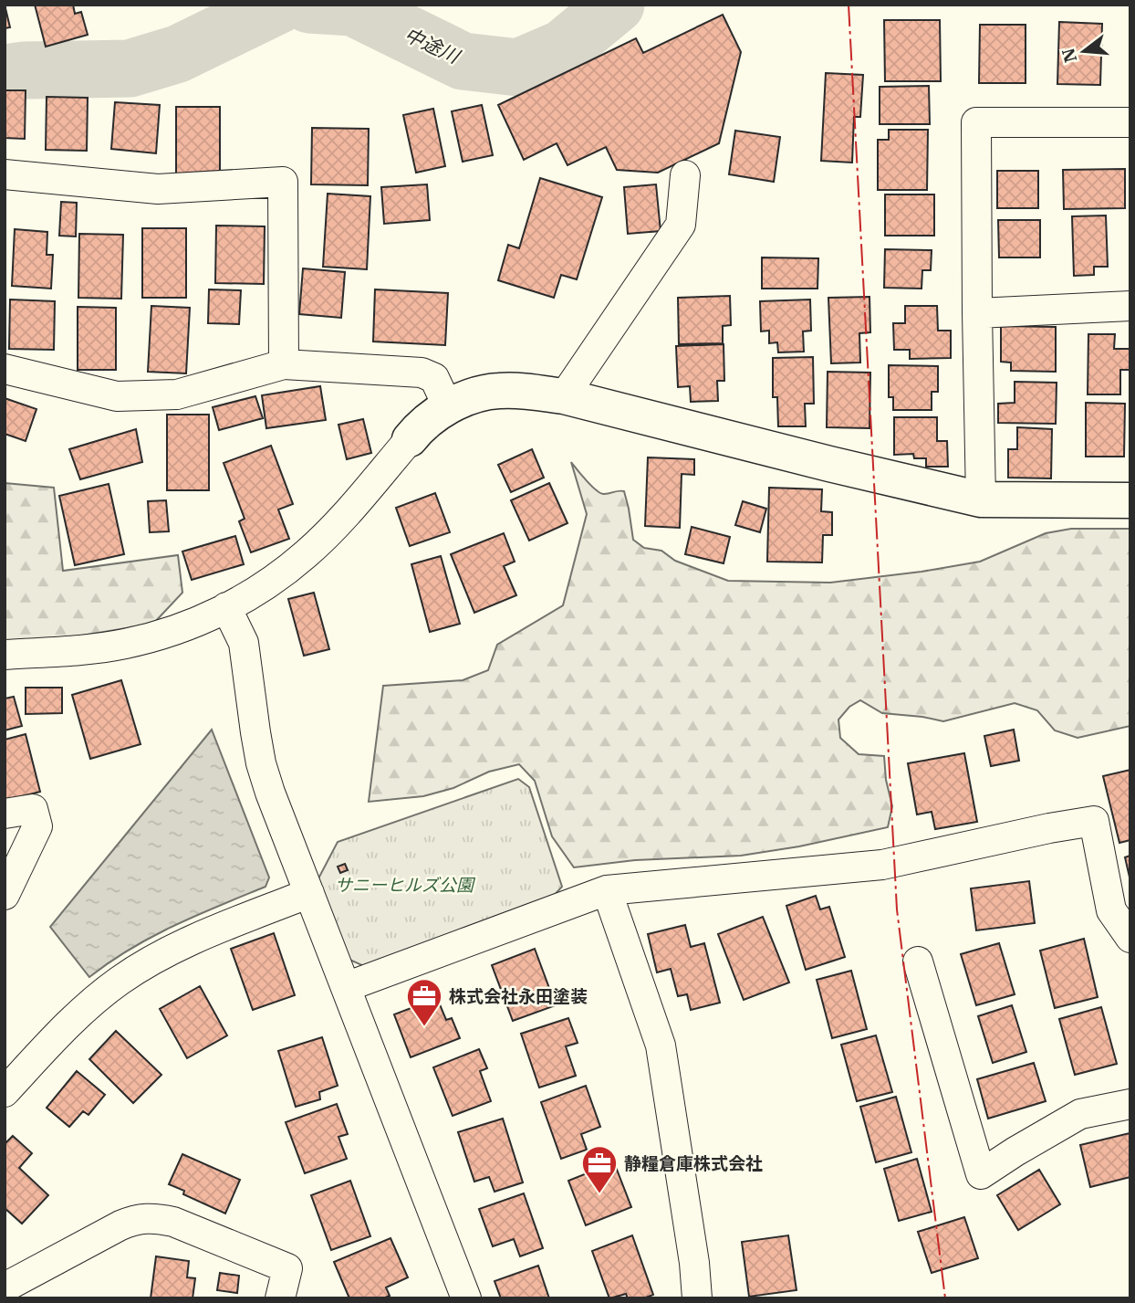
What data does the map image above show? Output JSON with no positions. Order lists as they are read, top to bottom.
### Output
{
  "water": ["中途川"],
  "parks": ["サニーヒルズ公園"],
  "places": {
    "office": ["株式会社永田塗装", "静糧倉庫株式会社"]
  },
  "north": "left"
}
